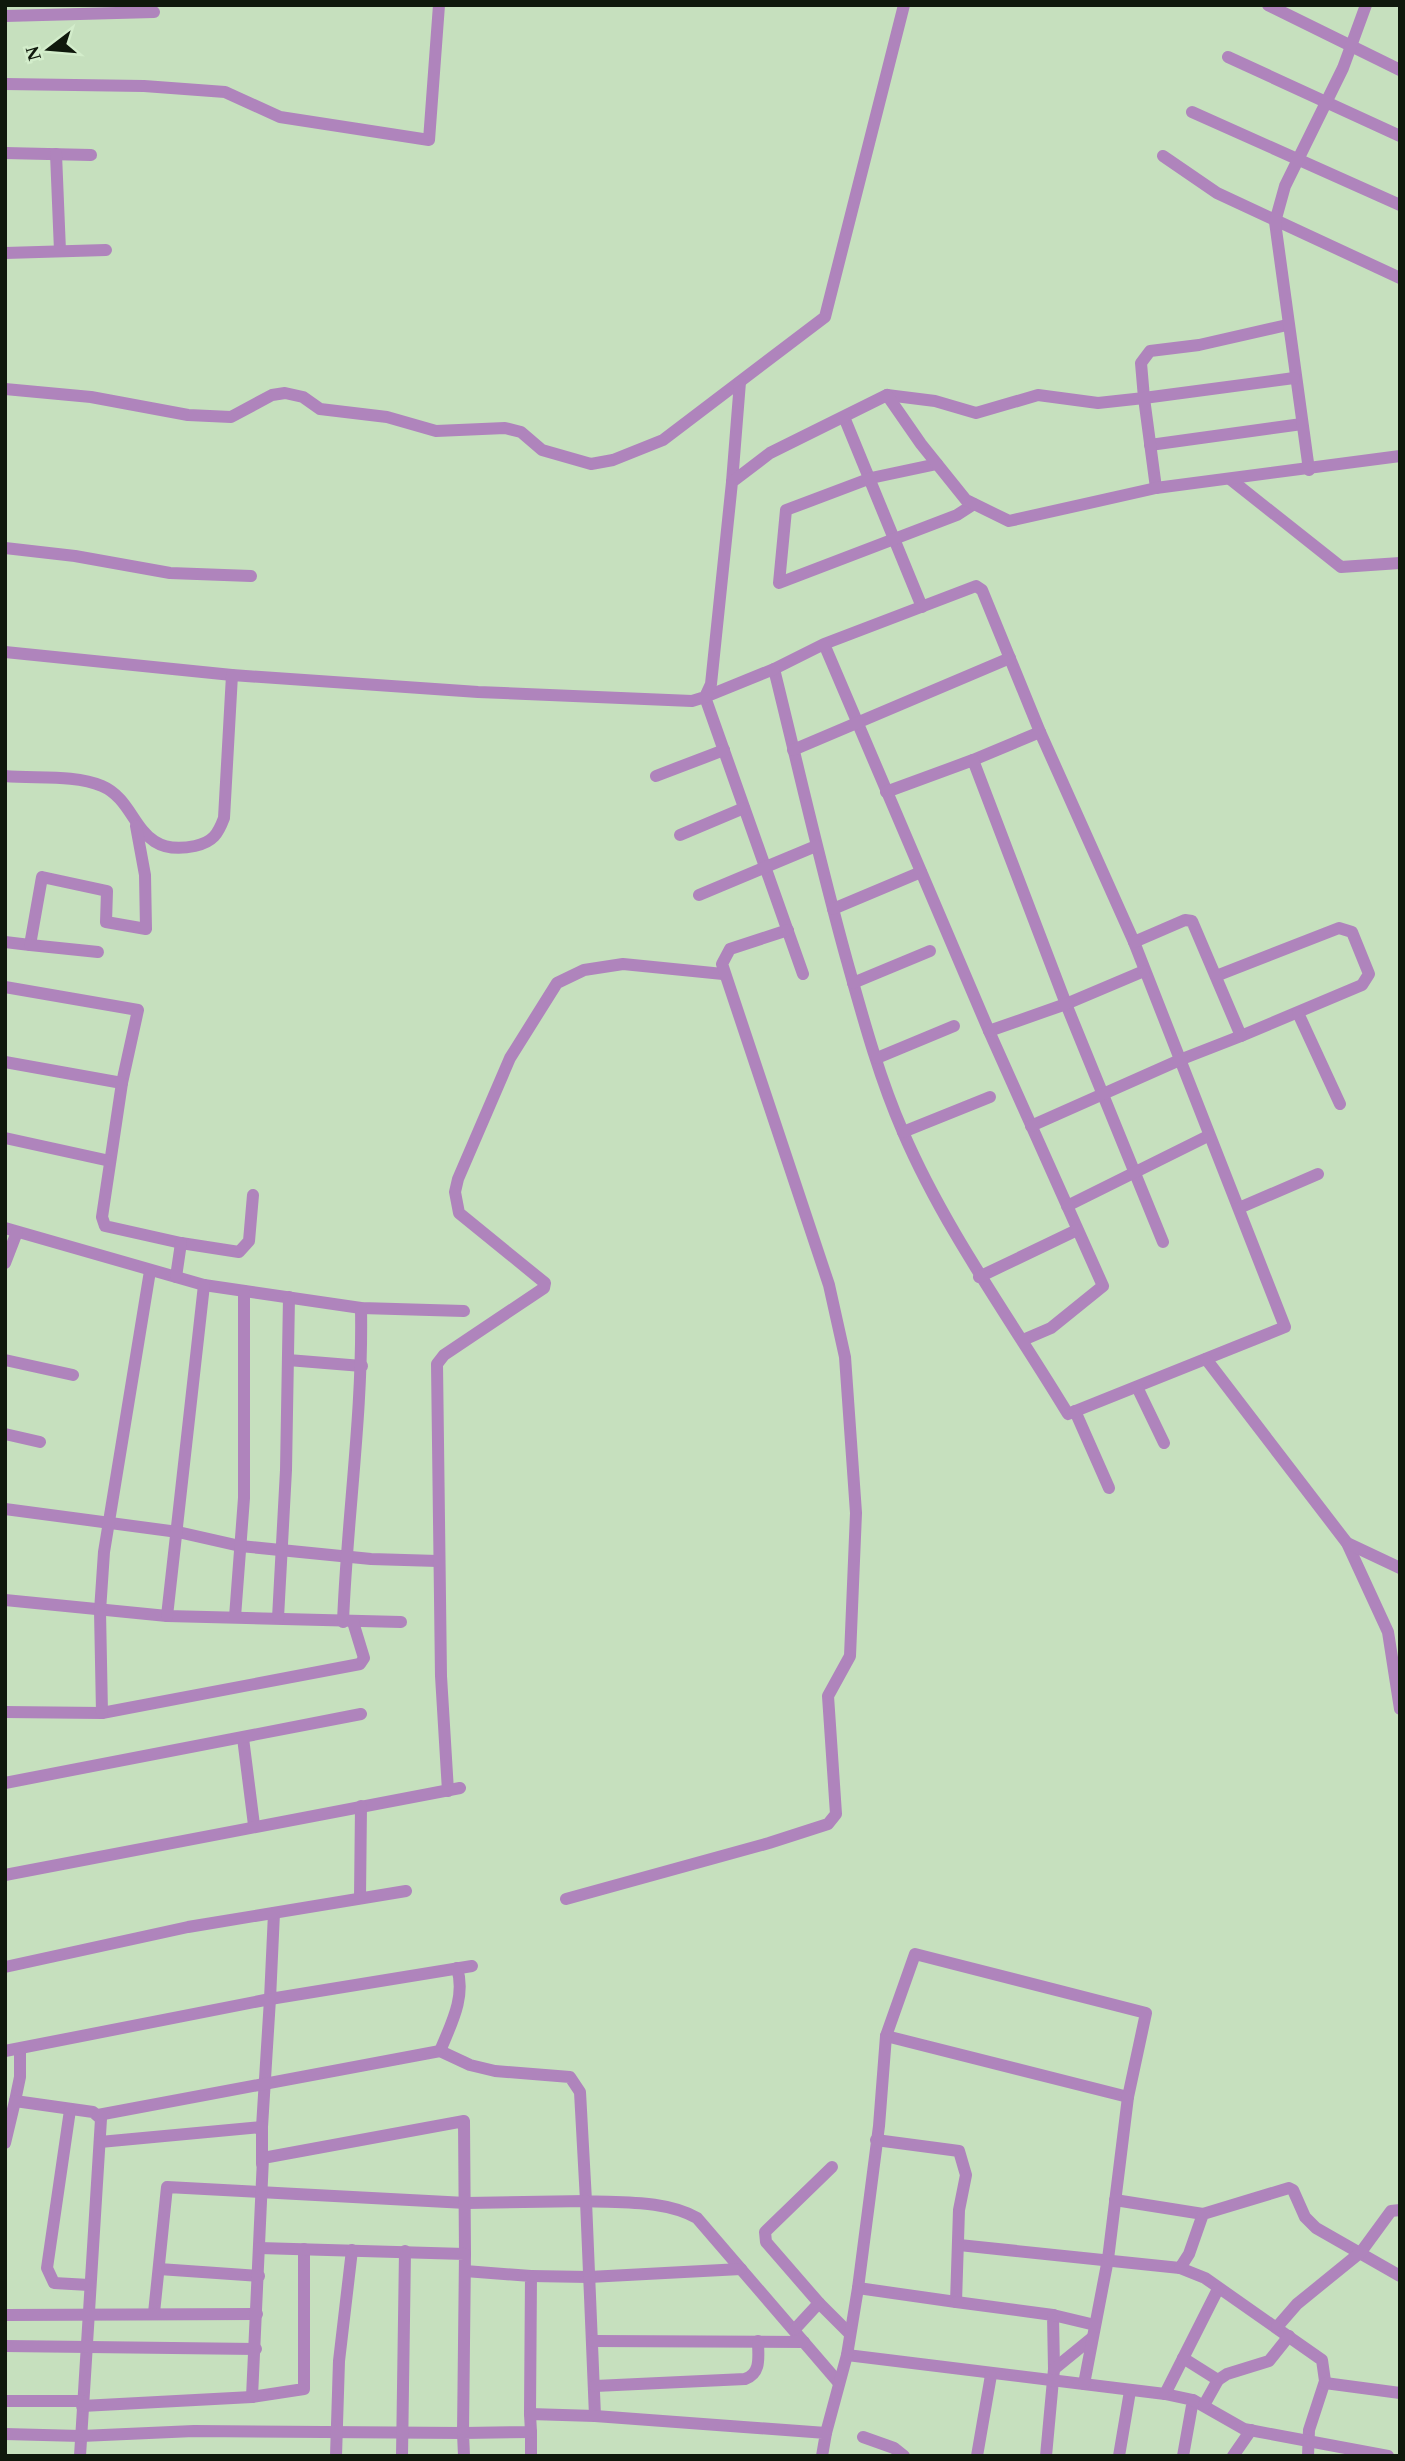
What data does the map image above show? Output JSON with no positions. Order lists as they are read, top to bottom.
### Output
{
  "north": "left"
}
